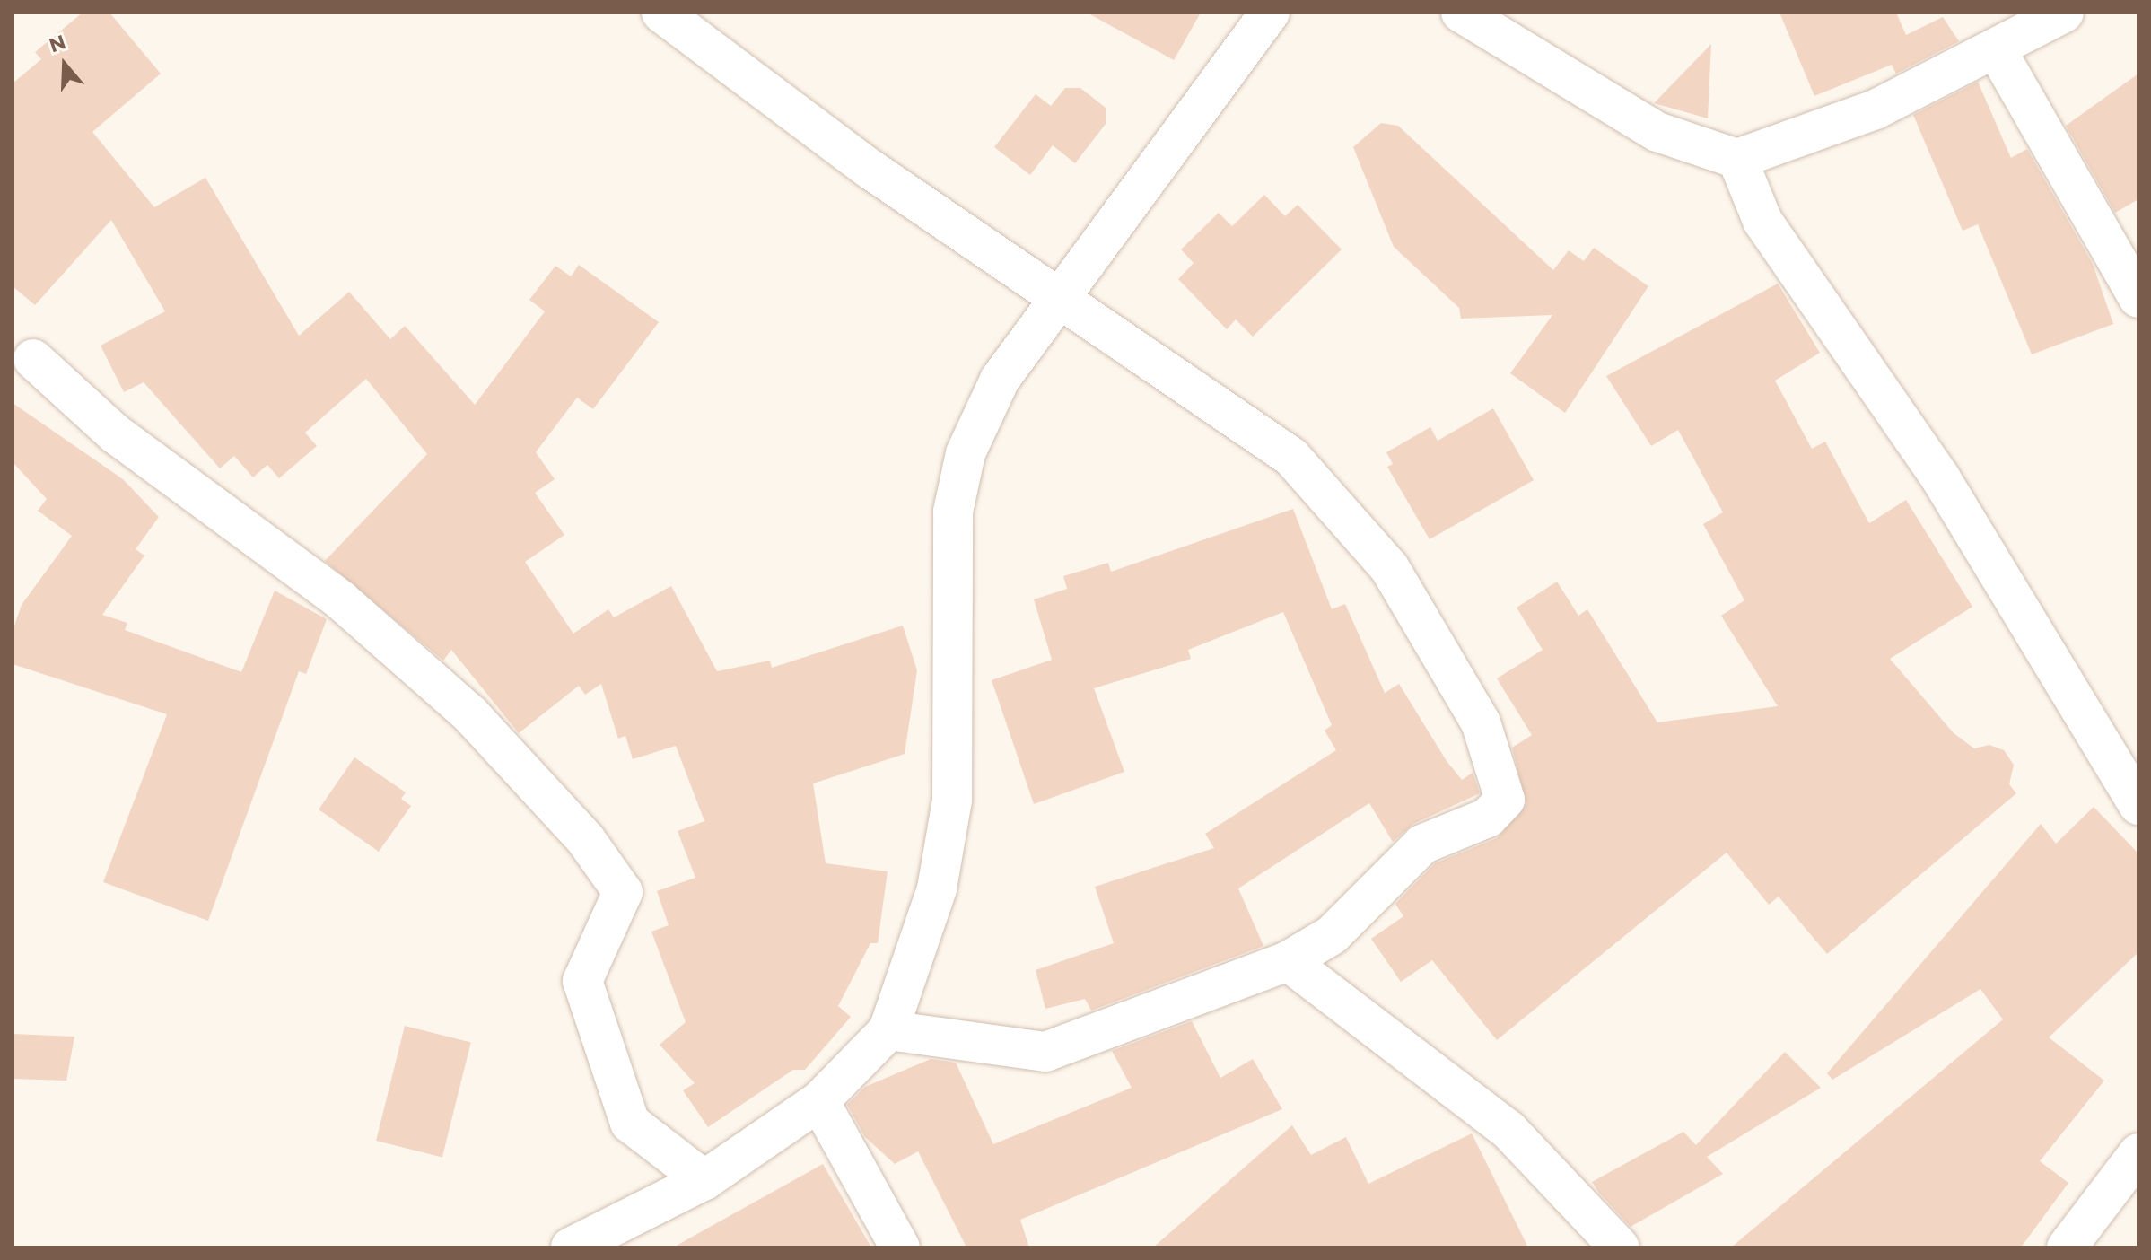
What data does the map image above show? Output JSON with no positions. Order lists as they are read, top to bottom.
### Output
{
  "north": "top"
}
